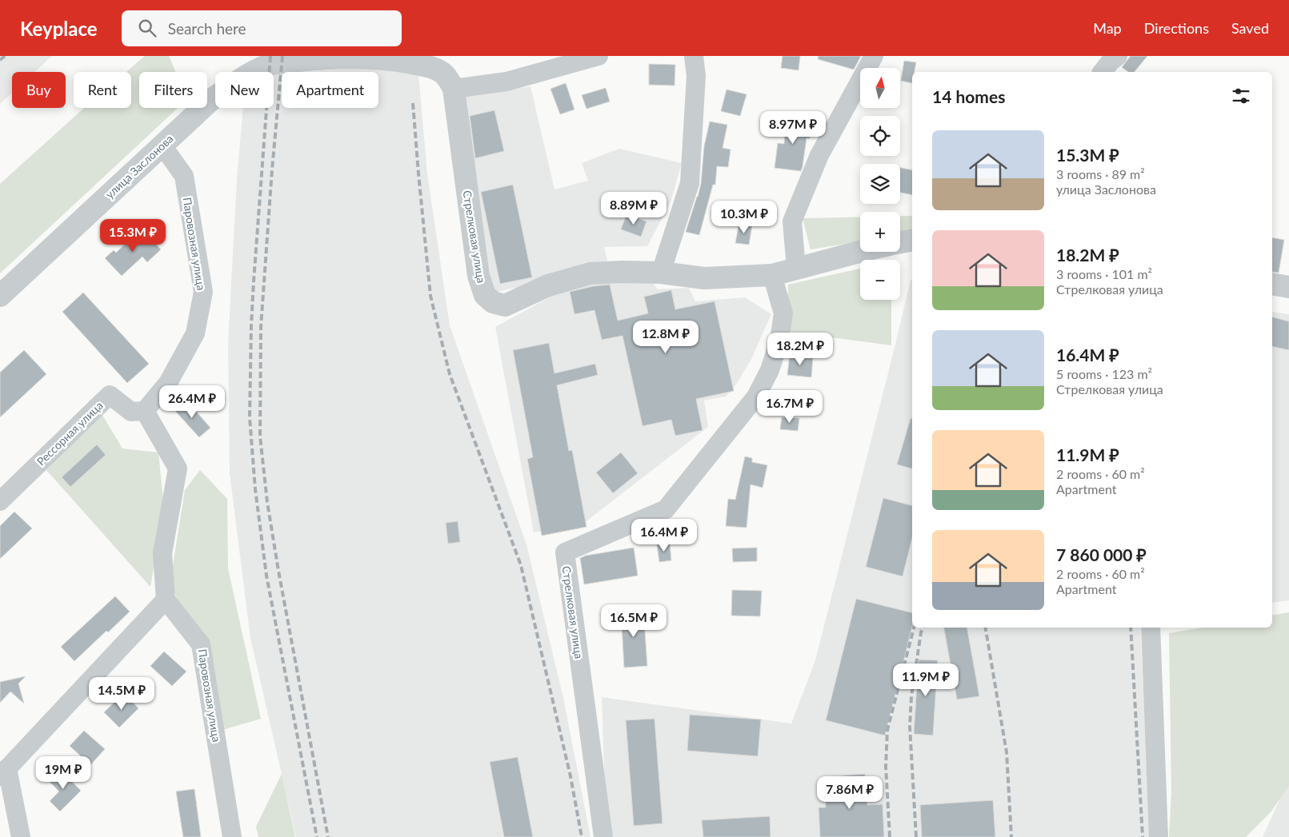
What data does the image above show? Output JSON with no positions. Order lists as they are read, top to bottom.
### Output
{
  "streets": {
    "street": [
      "улица Заслонова",
      "Стрелковая улица",
      "Паровозная улица",
      "Рессорная улица"
    ]
  },
  "crossings": [
    ["улица Заслонова", "Стрелковая улица"],
    ["улица Заслонова", "Паровозная улица"],
    ["Паровозная улица", "Рессорная улица"]
  ],
  "north": "top",
  "page": {
    "header": "Keyplace",
    "search": "Search here",
    "nav": ["Map", "Directions", "Saved"],
    "map_buttons": ["+", "−"],
    "chip": [
      "Buy",
      "Rent",
      "Filters",
      "New",
      "Apartment"
    ],
    "heading": "14 homes",
    "price": [
      "8.97M ₽",
      "8.89M ₽",
      "10.3M ₽",
      "15.3M ₽",
      "12.8M ₽",
      "18.2M ₽",
      "26.4M ₽",
      "16.7M ₽",
      "16.4M ₽",
      "16.5M ₽",
      "11.9M ₽",
      "14.5M ₽",
      "19M ₽",
      "7.86M ₽"
    ],
    "list": [
      {
        "name": "15.3M ₽",
        "note": "3 rooms · 89 m² · улица Заслонова"
      },
      {
        "name": "18.2M ₽",
        "note": "3 rooms · 101 m² · Стрелковая улица"
      },
      {
        "name": "16.4M ₽",
        "note": "5 rooms · 123 m² · Стрелковая улица"
      },
      {
        "name": "11.9M ₽",
        "note": "2 rooms · 60 m² · Apartment"
      },
      {
        "name": "7 860 000 ₽",
        "note": "2 rooms · 60 m² · Apartment"
      }
    ]
  }
}
